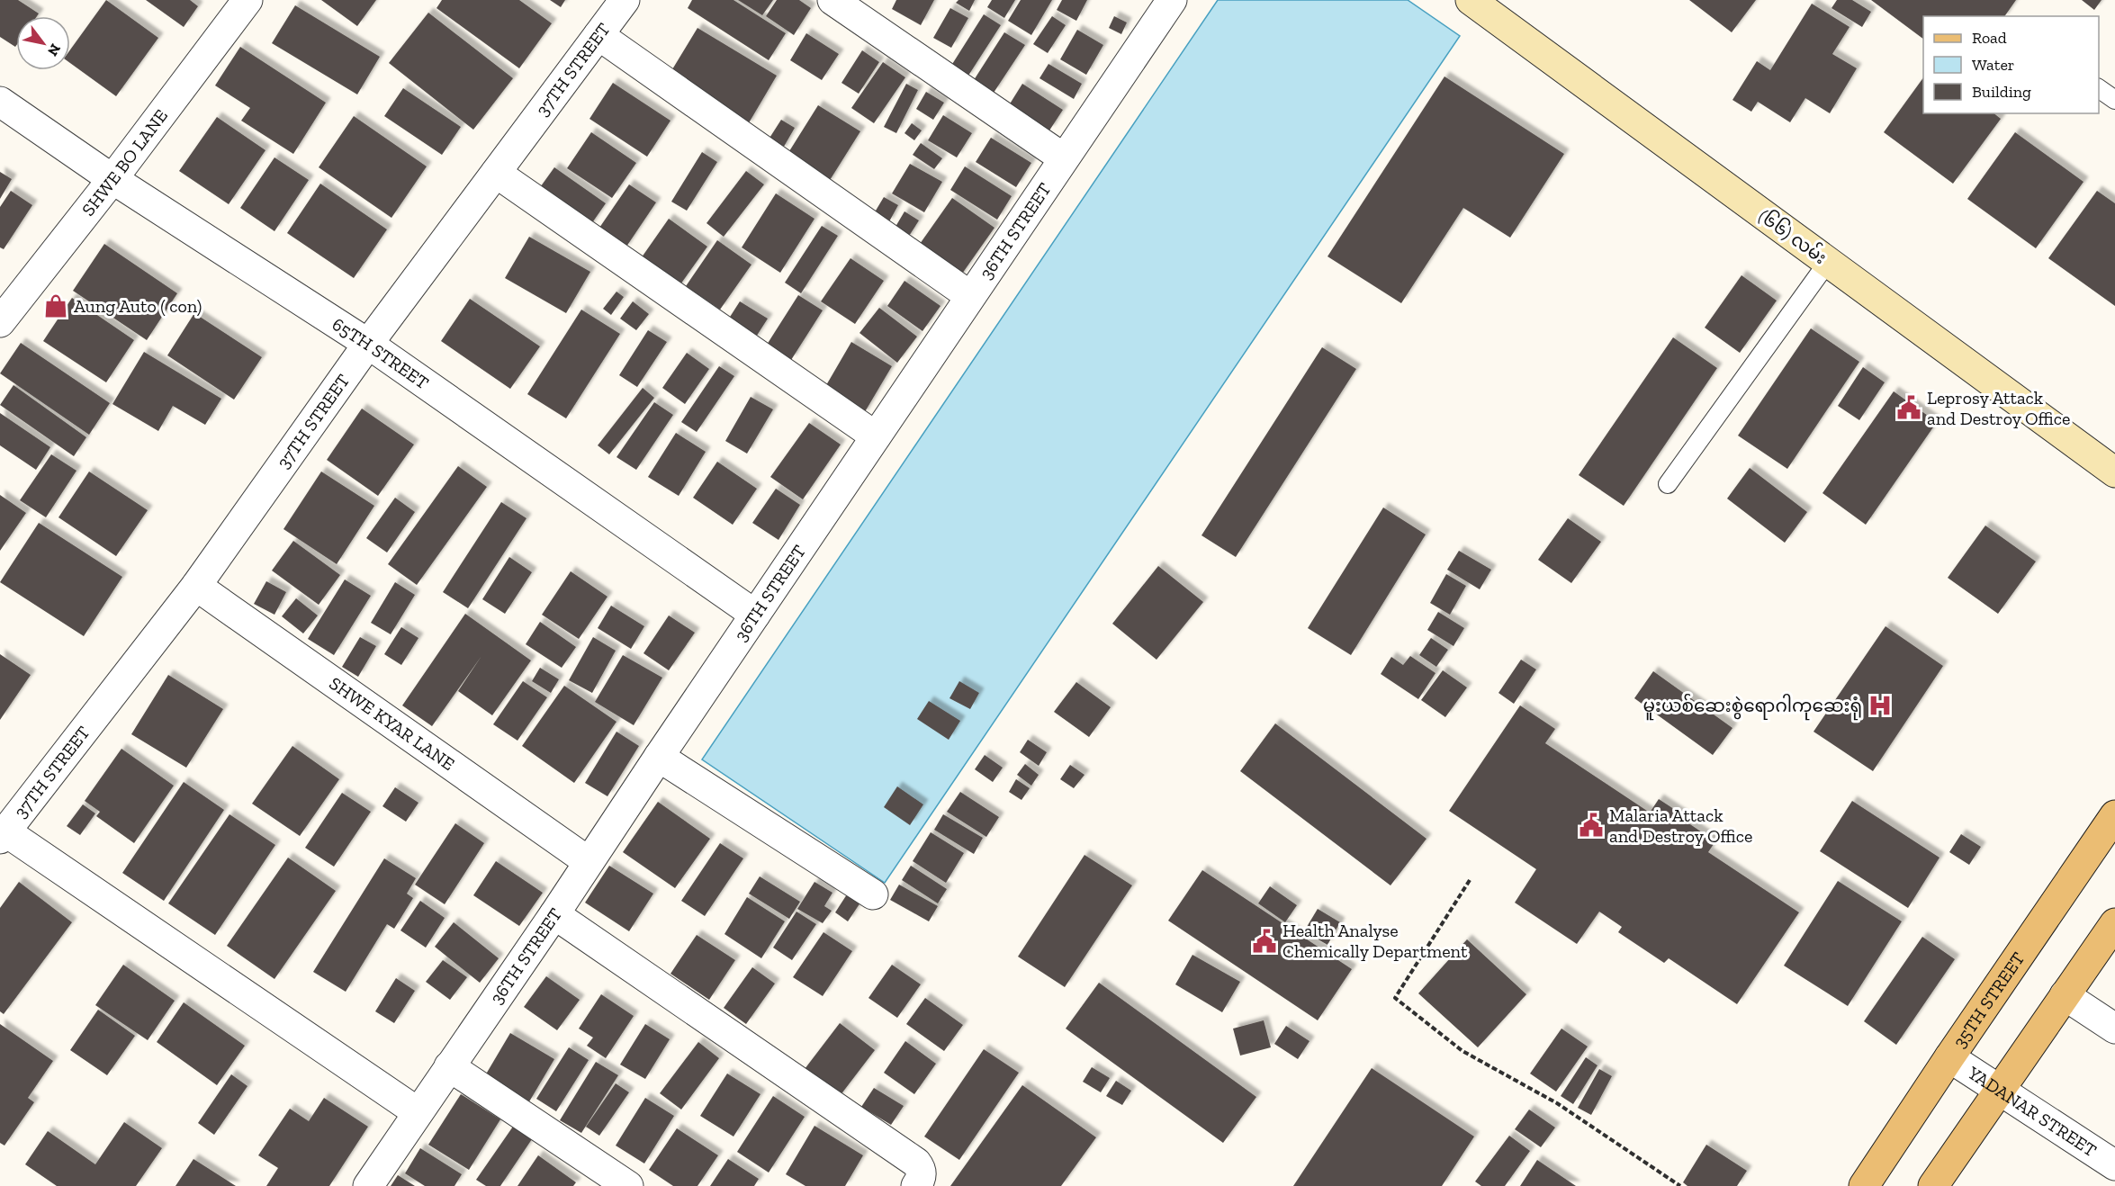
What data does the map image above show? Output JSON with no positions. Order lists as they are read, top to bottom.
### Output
{
  "streets": {
    "main road": ["35TH STREET"],
    "street": [
      "37TH STREET",
      "SHWE BO LANE",
      "36TH STREET",
      "(၆၆) လမ်း",
      "65TH STREET",
      "SHWE KYAR LANE",
      "YADANAR STREET"
    ]
  },
  "crossings": [
    ["37TH STREET", "65TH STREET"],
    ["37TH STREET", "SHWE KYAR LANE"],
    ["SHWE BO LANE", "65TH STREET"],
    ["36TH STREET", "65TH STREET"],
    ["36TH STREET", "SHWE KYAR LANE"],
    ["35TH STREET", "YADANAR STREET"]
  ],
  "places": {
    "shop": ["Aung Auto ( con)"],
    "public building": ["Leprosy Attack and Destroy Office", "Malaria Attack and Destroy Office", "Health Analyse Chemically Department"],
    "hospital": ["မူးယစ်ဆေးစွဲရောဂါကုဆေးရုံ"]
  },
  "legend": ["Road", "Water", "Building"],
  "north": "bottom right"
}
